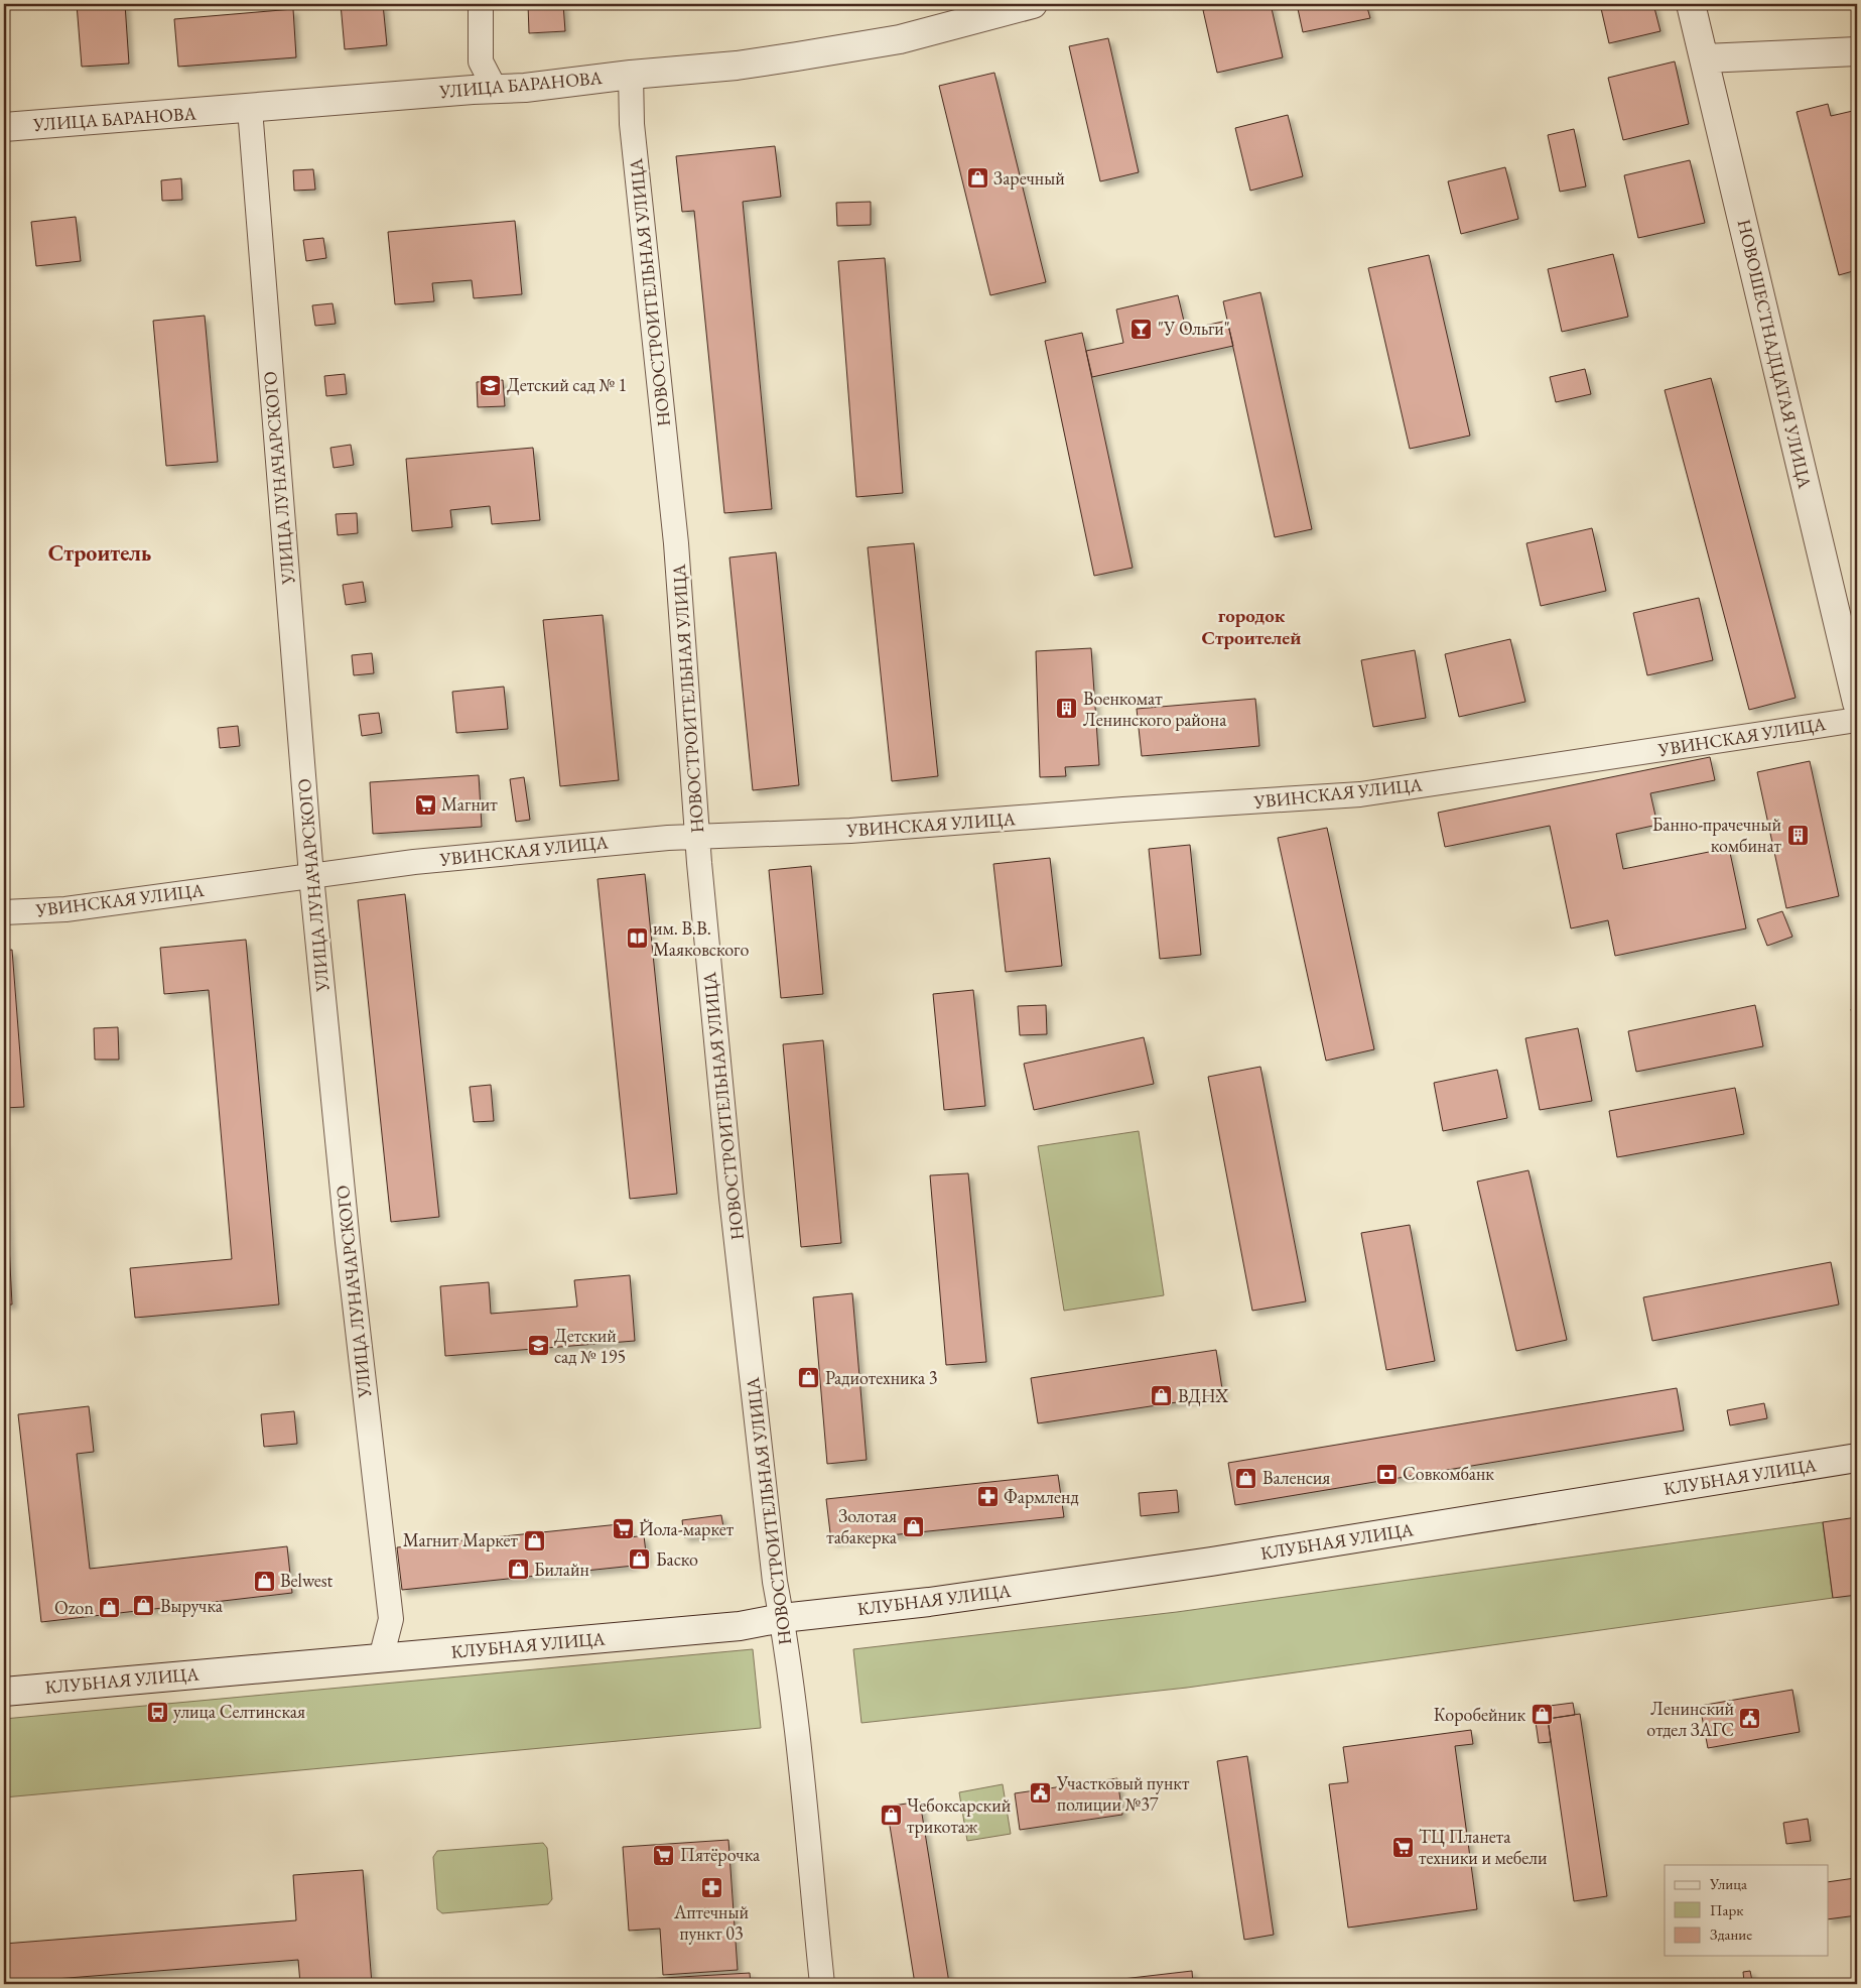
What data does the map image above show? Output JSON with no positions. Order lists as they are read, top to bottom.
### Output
{
  "streets": {
    "street": [
      "УЛИЦА БАРАНОВА",
      "НОВОСТРОИТЕЛЬНАЯ УЛИЦА",
      "НОВОШЕСТНАДЦАТАЯ УЛИЦА",
      "УЛИЦА ЛУНАЧАРСКОГО",
      "УВИНСКАЯ УЛИЦА",
      "КЛУБНАЯ УЛИЦА"
    ]
  },
  "crossings": [
    ["УЛИЦА БАРАНОВА", "НОВОСТРОИТЕЛЬНАЯ УЛИЦА"],
    ["УЛИЦА БАРАНОВА", "УЛИЦА ЛУНАЧАРСКОГО"],
    ["НОВОСТРОИТЕЛЬНАЯ УЛИЦА", "УВИНСКАЯ УЛИЦА"],
    ["НОВОСТРОИТЕЛЬНАЯ УЛИЦА", "КЛУБНАЯ УЛИЦА"],
    ["УЛИЦА ЛУНАЧАРСКОГО", "УВИНСКАЯ УЛИЦА"],
    ["УЛИЦА ЛУНАЧАРСКОГО", "КЛУБНАЯ УЛИЦА"]
  ],
  "districts": ["Строитель", "городок Строителей"],
  "places": {
    "shop": [
      "Заречный",
      "Радиотехника 3",
      "ВДНХ",
      "Валенсия",
      "Золотая табакерка",
      "Магнит Маркет",
      "Баско",
      "Билайн",
      "Belwest",
      "Выручка",
      "Ozon",
      "Коробейник",
      "Чебоксарский трикотаж"
    ],
    "bar": ["\"У Ольги\""],
    "school or university": ["Детский сад № 1", "Детский сад № 195"],
    "building": ["Военкомат Ленинского района", "Банно-прачечный комбинат"],
    "supermarket": [
      "Магнит",
      "Йола-маркет",
      "ТЦ Планета техники и мебели",
      "Пятёрочка"
    ],
    "library": ["им. В.В. Маяковского"],
    "bank": ["Совкомбанк"],
    "pharmacy": ["Фармленд", "Аптечный пункт 03"],
    "bus stop": ["улица Селтинская"],
    "public building": ["Ленинский отдел ЗАГС", "Участковый пункт полиции №37"]
  },
  "legend": ["Улица", "Парк", "Здание"]
}
